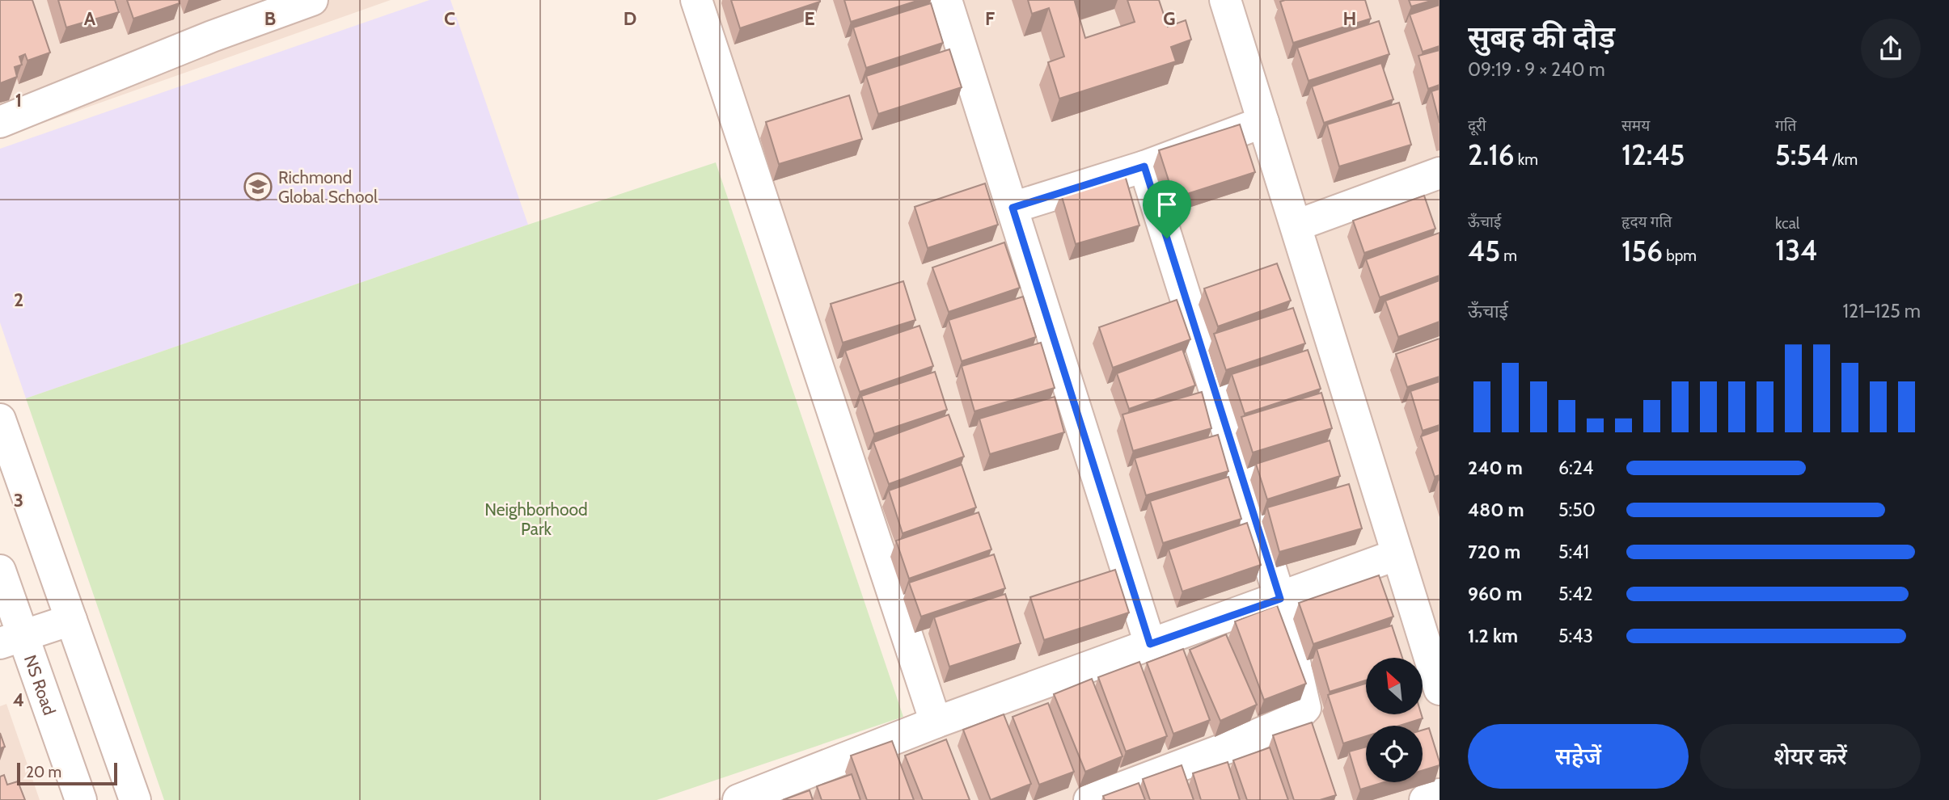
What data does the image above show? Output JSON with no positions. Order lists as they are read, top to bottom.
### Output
{
  "streets": {
    "street": ["NS Road"]
  },
  "parks": ["Neighborhood Park"],
  "places": {
    "school or university": ["Richmond Global School"]
  },
  "scale_bar": "20 m",
  "north": "top left",
  "page": {
    "heading": ["सुबह की दौड़", "09:19 · 9 × 240 m"],
    "stats": [
      ["दूरी", "2.16 km"],
      ["समय", "12:45"],
      ["गति", "5:54 /km"],
      ["ऊँचाई", "45 m"],
      ["हृदय गति", "156 bpm"],
      ["kcal", "134"]
    ],
    "chart": ["ऊँचाई", "121–125 m"],
    "list": [
      {
        "name": "240 m",
        "note": "6:24"
      },
      {
        "name": "480 m",
        "note": "5:50"
      },
      {
        "name": "720 m",
        "note": "5:41"
      },
      {
        "name": "960 m",
        "note": "5:42"
      },
      {
        "name": "1.2 km",
        "note": "5:43"
      }
    ],
    "buttons": ["सहेजें", "शेयर करें"],
    "scale": "20 m"
  },
  "grid": {
    "columns": [
      "A",
      "B",
      "C",
      "D",
      "E",
      "F",
      "G",
      "H"
    ],
    "rows": [
      "1",
      "2",
      "3",
      "4"
    ]
  }
}
